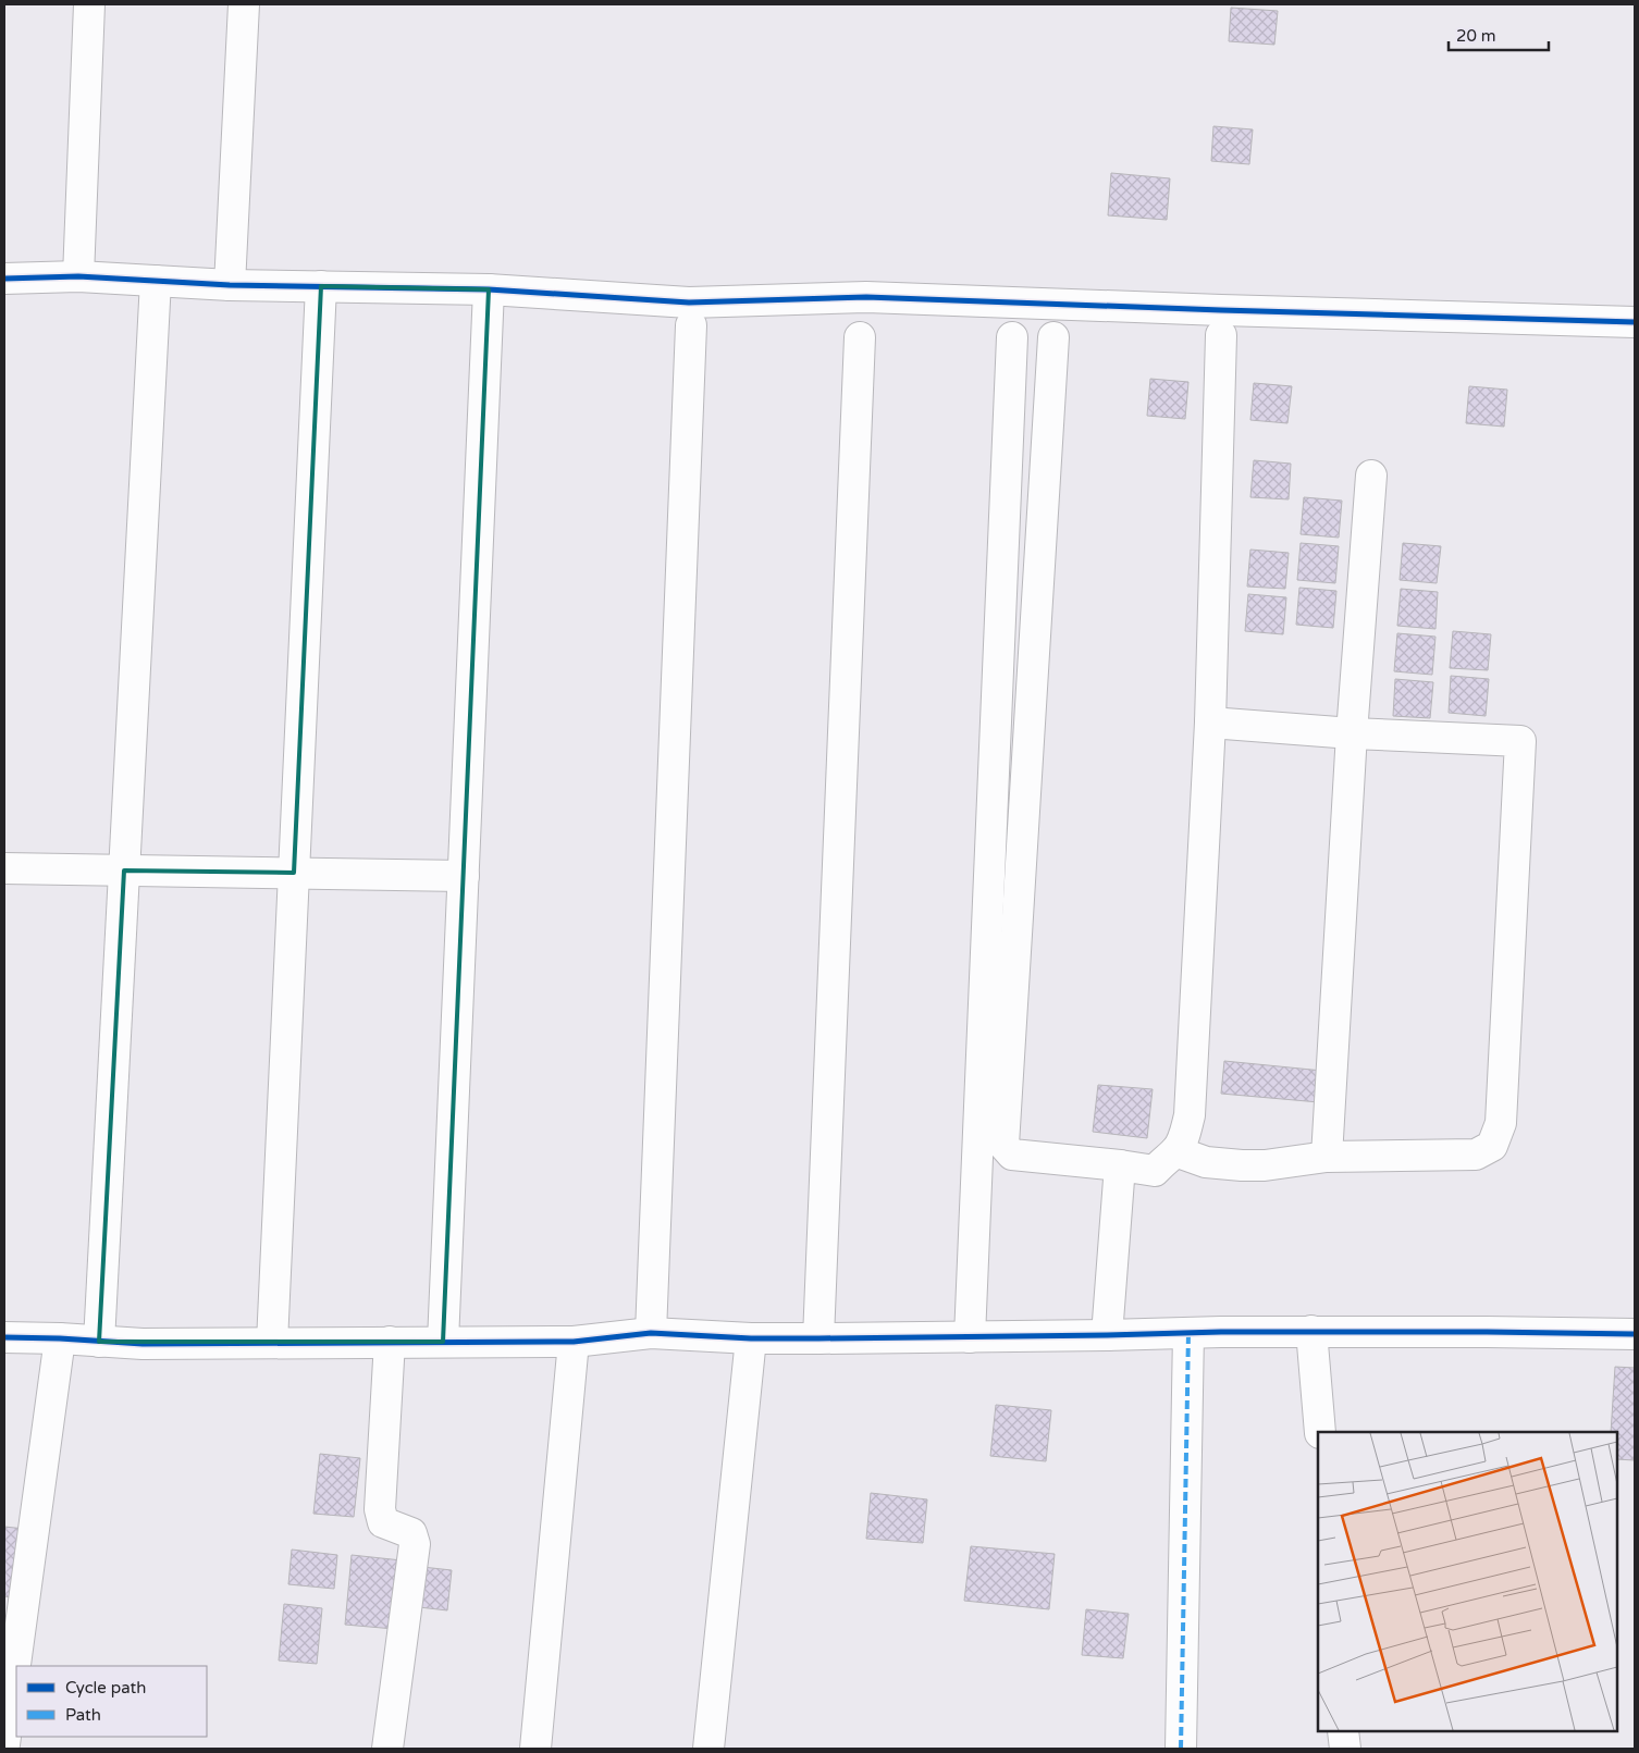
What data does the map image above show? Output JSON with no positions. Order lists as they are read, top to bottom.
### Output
{
  "legend": ["Cycle path", "Path"],
  "scale_bar": "20 m"
}
